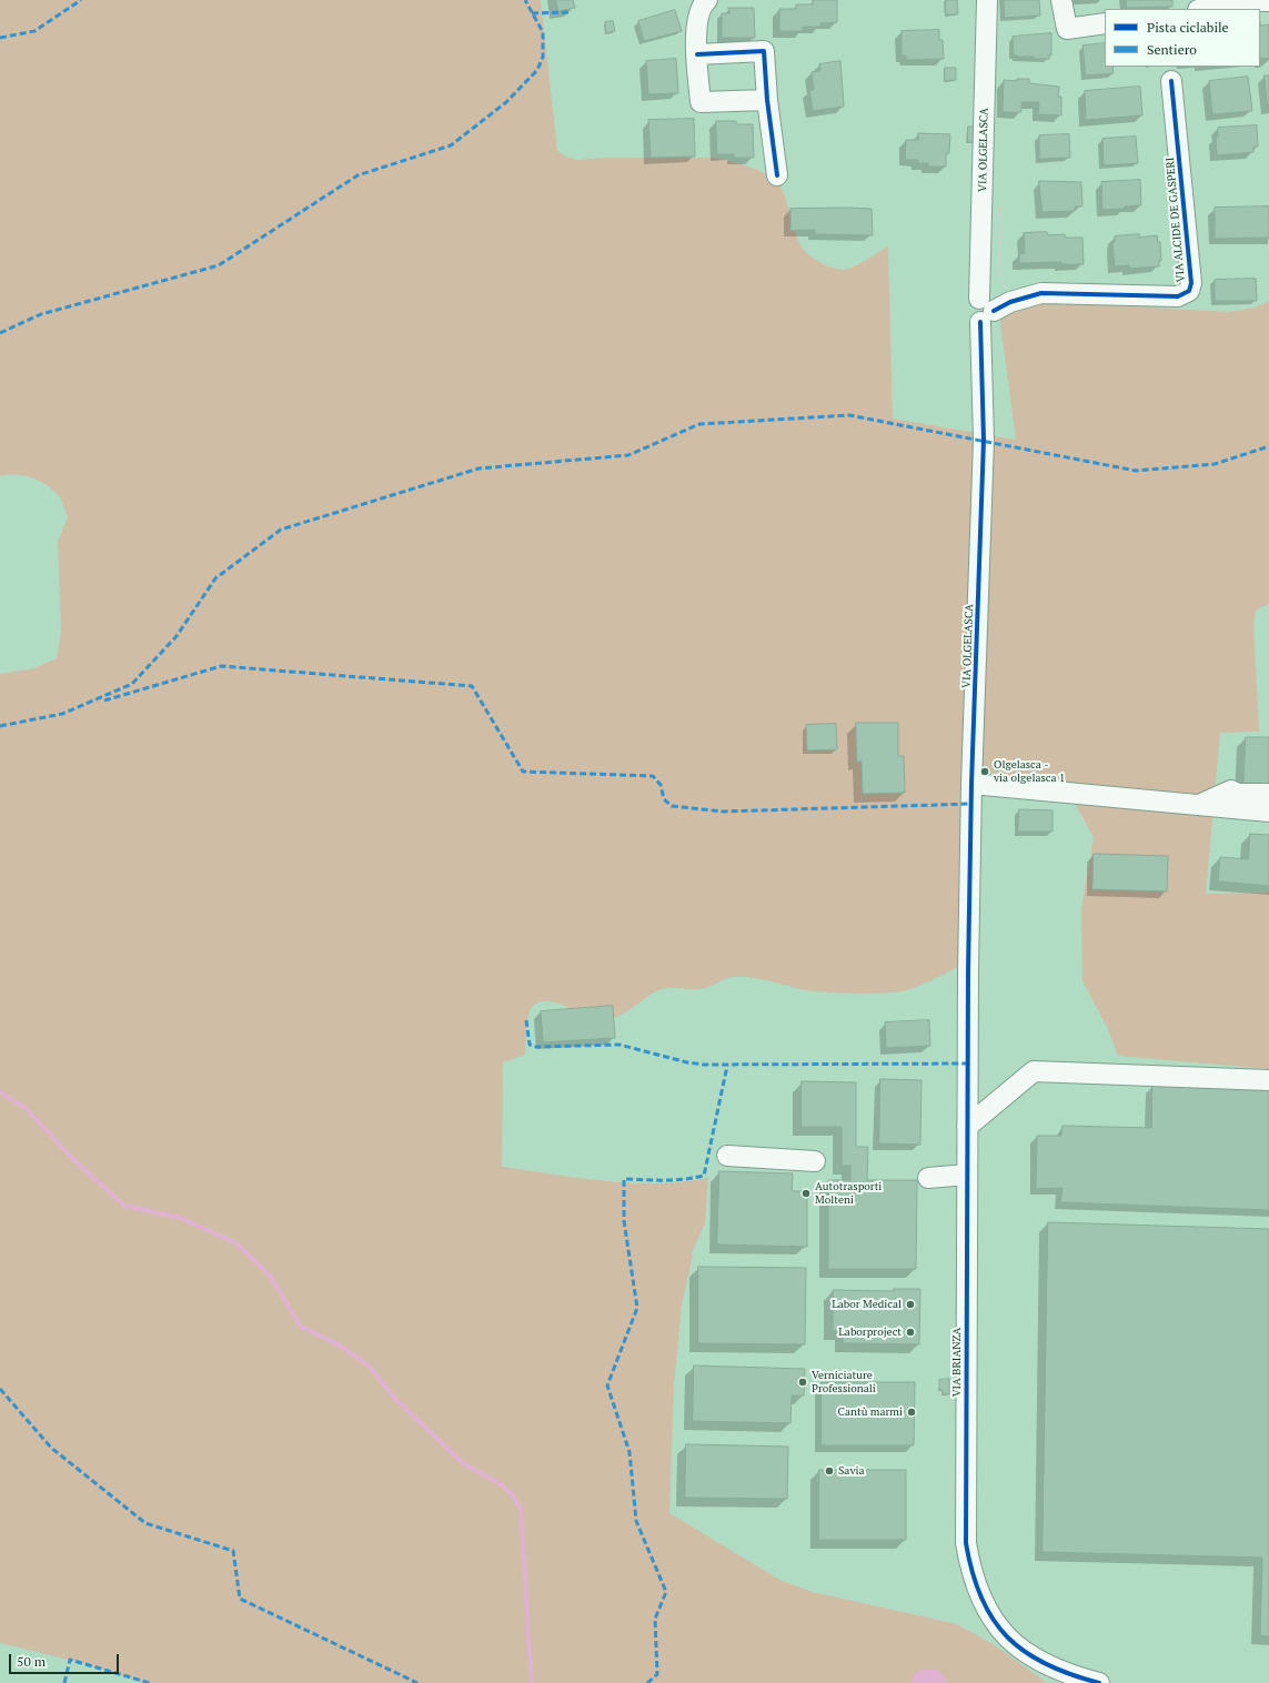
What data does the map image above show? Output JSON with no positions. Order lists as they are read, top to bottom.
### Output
{
  "streets": {
    "street": ["VIA OLGELASCA", "VIA ALCIDE DE GASPERI", "VIA BRIANZA"]
  },
  "crossings": [
    ["VIA OLGELASCA", "VIA ALCIDE DE GASPERI"],
    ["VIA OLGELASCA", "VIA BRIANZA"]
  ],
  "places": [
    "Olgelasca - via olgelasca 1",
    "Autotrasporti Molteni",
    "Labor Medical",
    "Laborproject",
    "Verniciature Professionali",
    "Cantù marmi",
    "Savia"
  ],
  "legend": ["Pista ciclabile", "Sentiero"],
  "scale_bar": "50 m"
}
